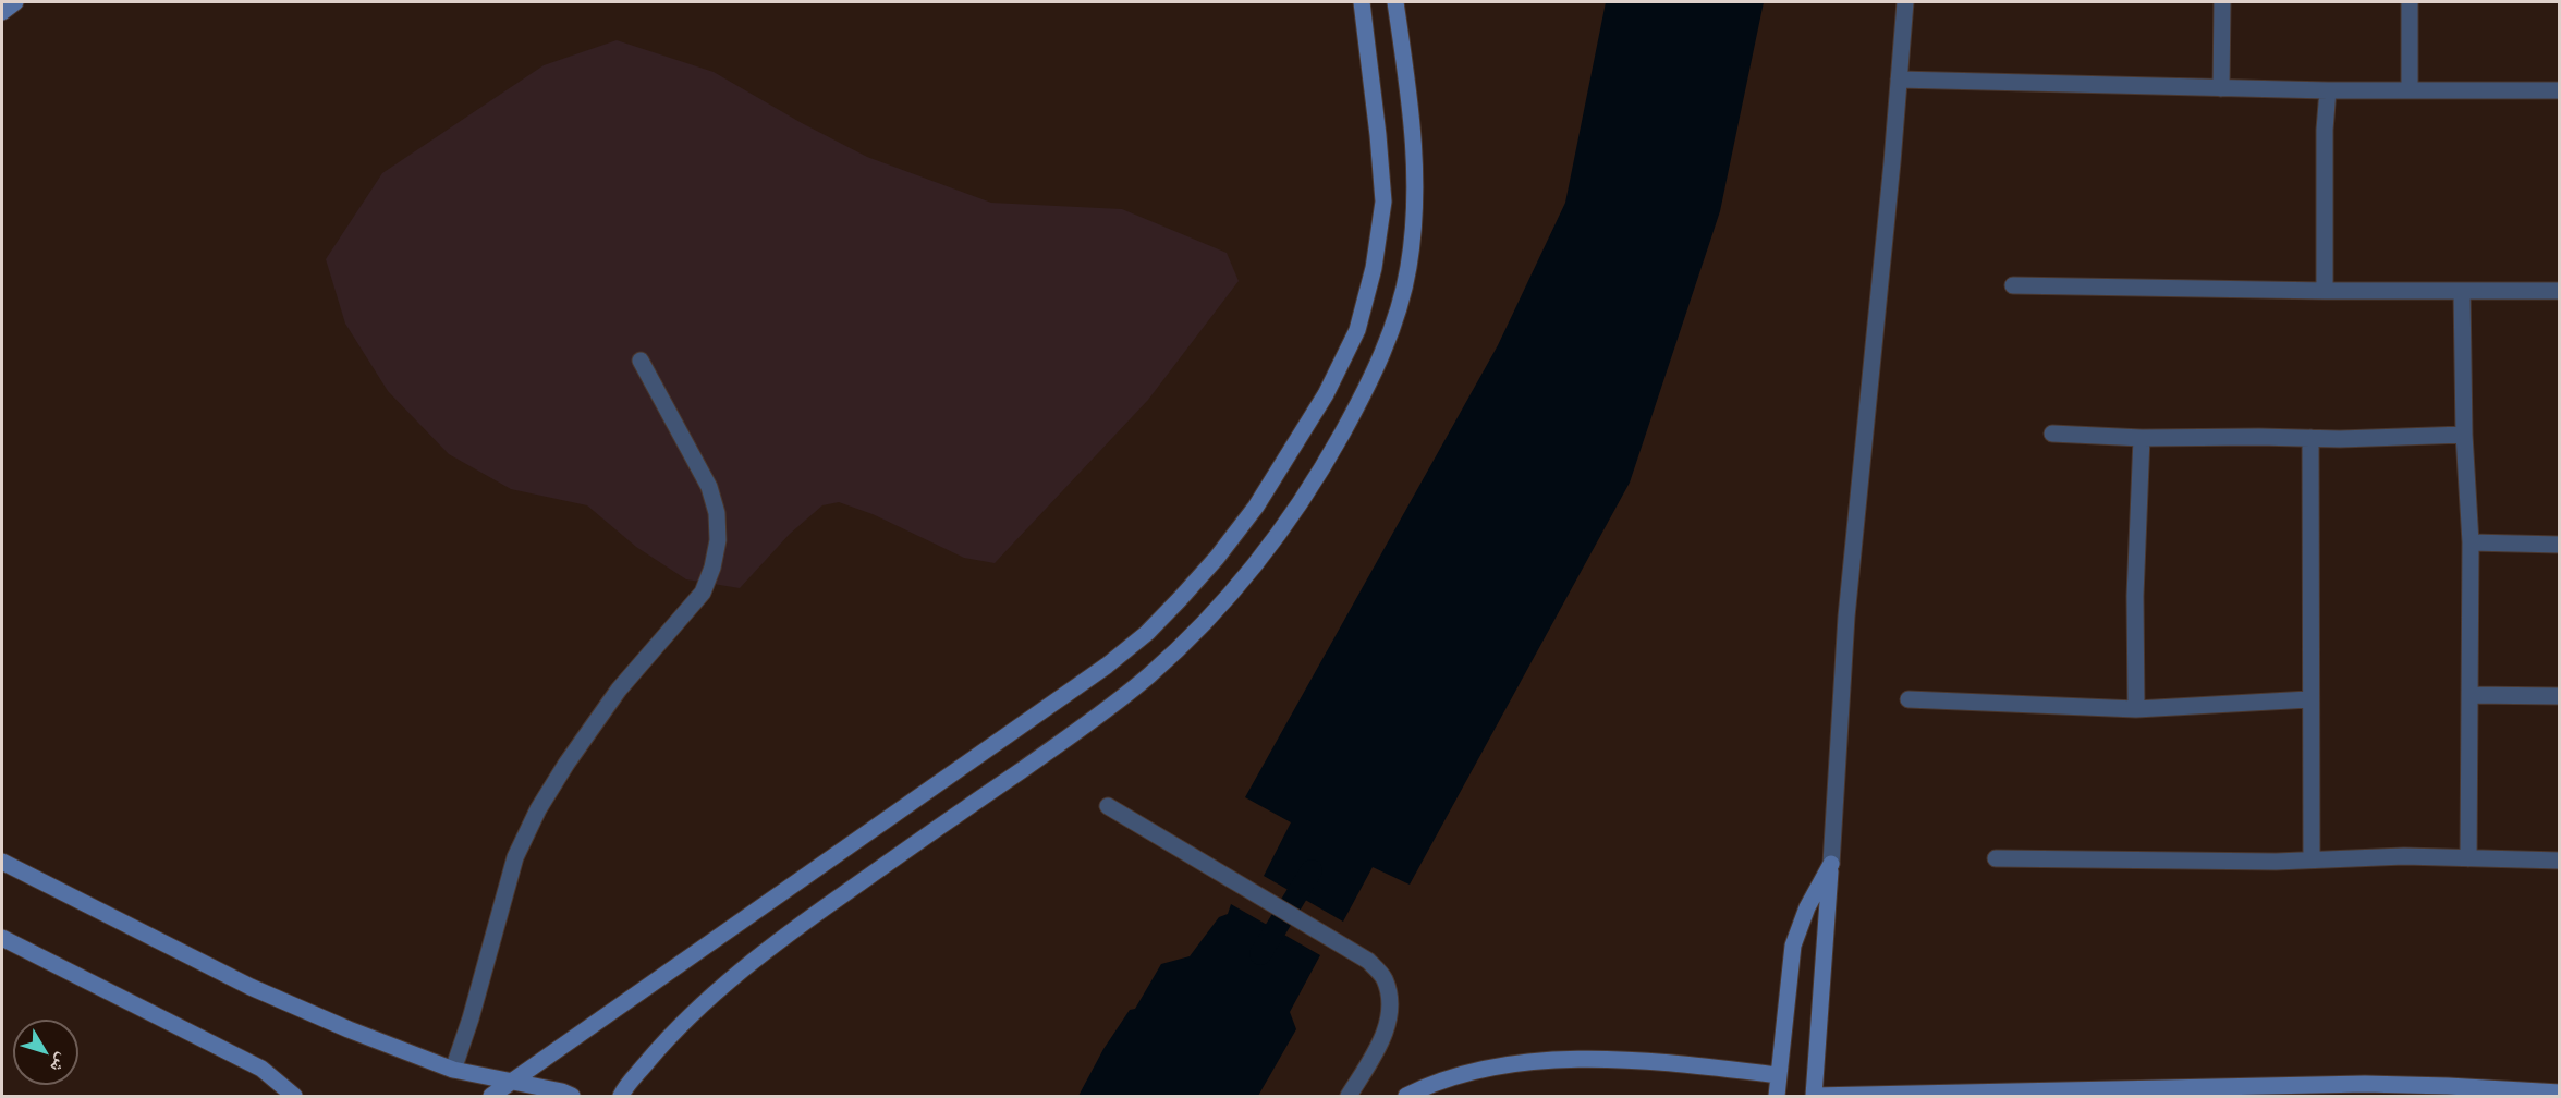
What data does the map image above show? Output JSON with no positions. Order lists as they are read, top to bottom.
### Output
{
  "north": "bottom right"
}
